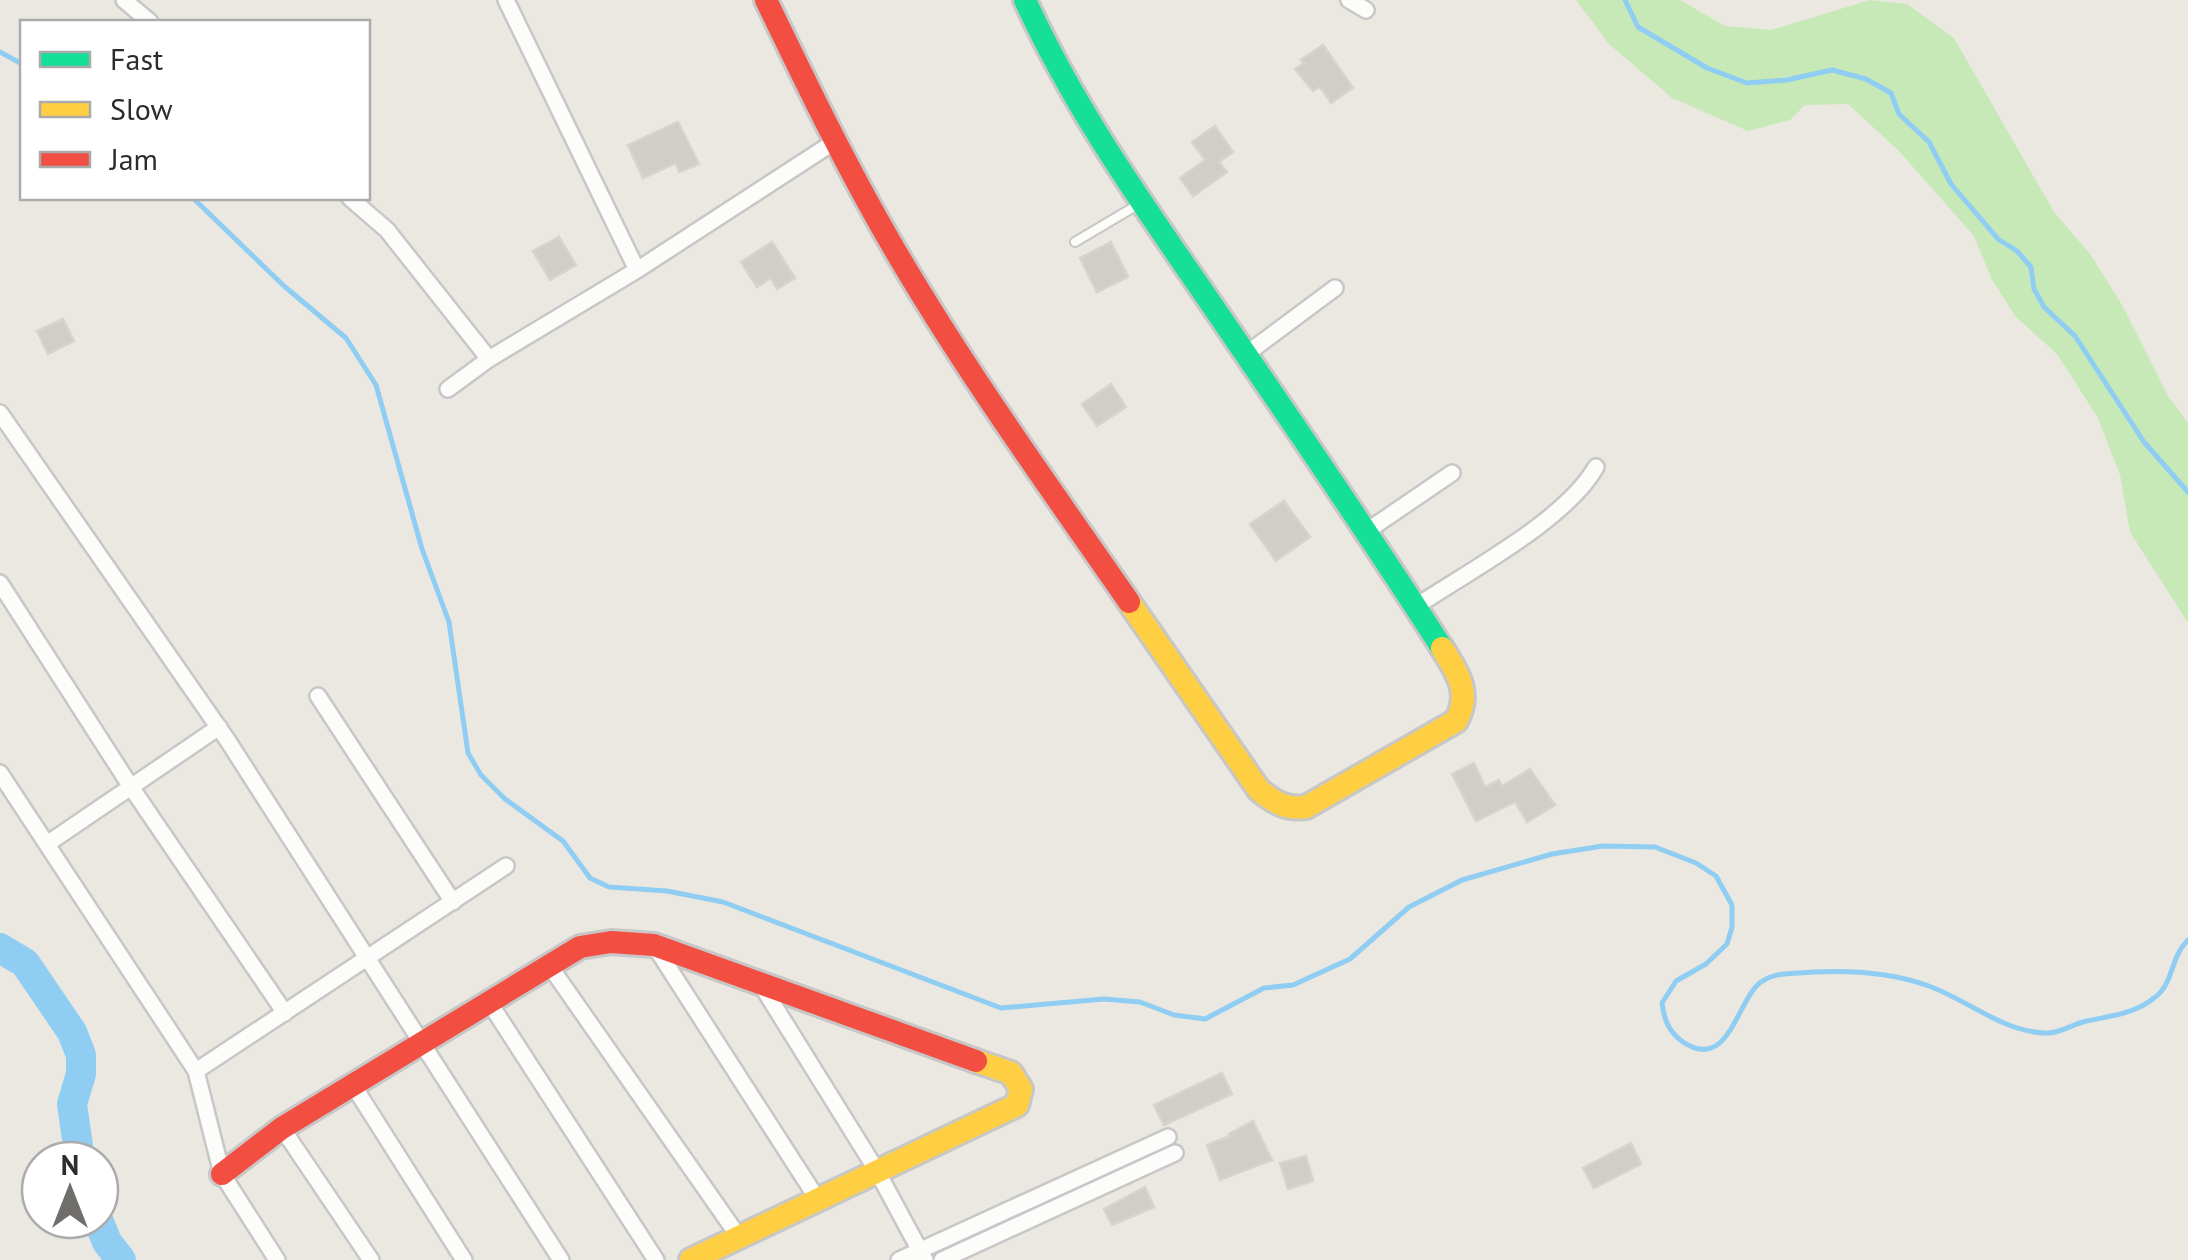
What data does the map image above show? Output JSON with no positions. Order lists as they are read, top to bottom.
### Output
{
  "legend": ["Fast", "Slow", "Jam"],
  "north": "top"
}
